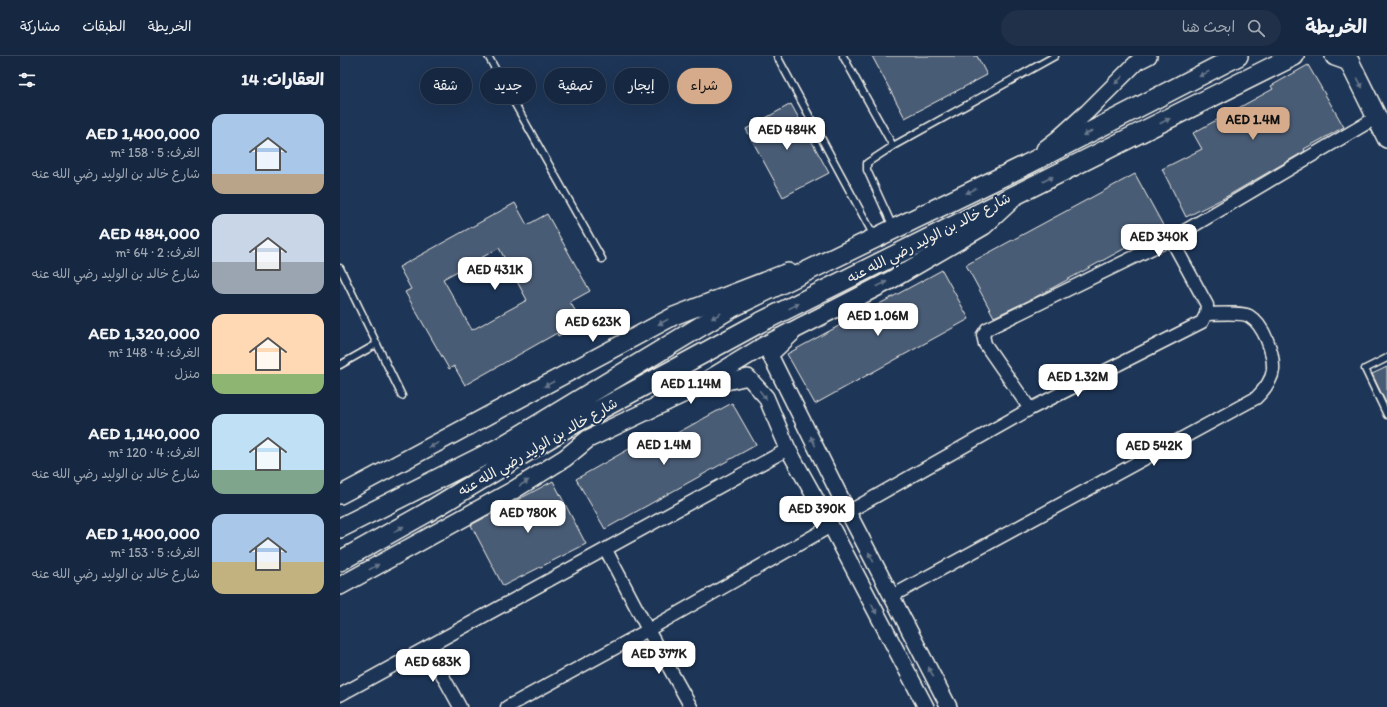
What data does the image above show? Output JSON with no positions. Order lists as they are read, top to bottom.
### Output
{
  "streets": {
    "main road": ["شارع خالد بن الوليد رضي الله عنه"]
  },
  "page": {
    "header": "الخريطة",
    "search": "ابحث هنا",
    "nav": ["الخريطة", "الطبقات", "مشاركة"],
    "heading": "العقارات: 14",
    "chip": [
      "شراء",
      "إيجار",
      "تصفية",
      "جديد",
      "شقة"
    ],
    "list": [
      {
        "name": "AED 1,400,000",
        "note": "الغرف: 5 · 158 m² · شارع خالد بن الوليد رضي الله عنه"
      },
      {
        "name": "AED 484,000",
        "note": "الغرف: 2 · 64 m² · شارع خالد بن الوليد رضي الله عنه"
      },
      {
        "name": "AED 1,320,000",
        "note": "الغرف: 4 · 148 m² · منزل"
      },
      {
        "name": "AED 1,140,000",
        "note": "الغرف: 4 · 120 m² · شارع خالد بن الوليد رضي الله عنه"
      },
      {
        "name": "AED 1,400,000",
        "note": "الغرف: 5 · 153 m² · شارع خالد بن الوليد رضي الله عنه"
      }
    ],
    "price": [
      "AED 1.4M",
      "AED 484K",
      "AED 340K",
      "AED 431K",
      "AED 1.06M",
      "AED 623K",
      "AED 1.32M",
      "AED 1.14M",
      "AED 1.4M",
      "AED 542K",
      "AED 390K",
      "AED 780K",
      "AED 377K",
      "AED 683K"
    ]
  }
}
